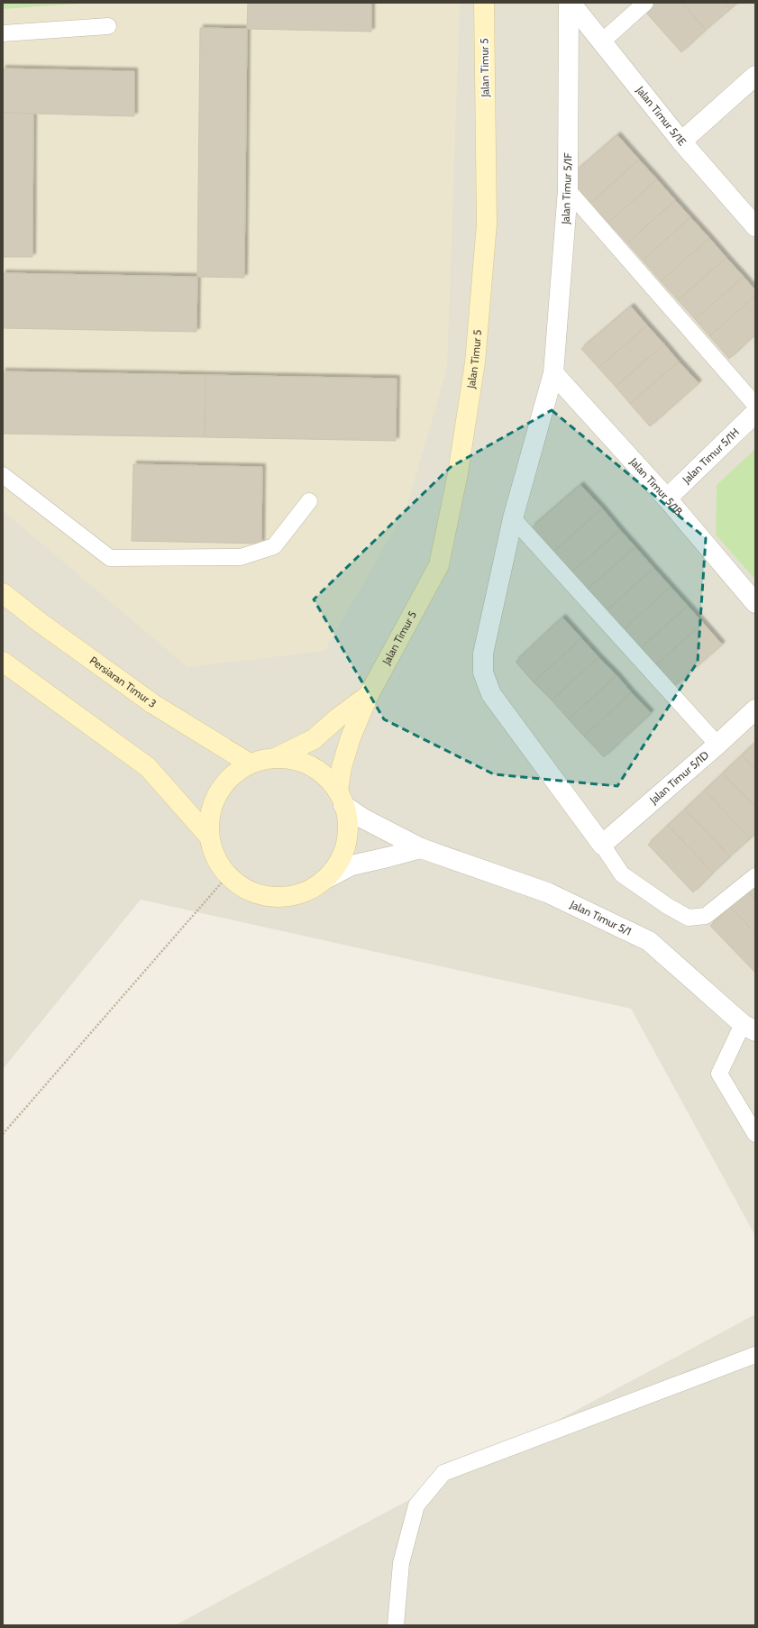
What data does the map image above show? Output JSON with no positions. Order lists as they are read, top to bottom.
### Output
{
  "streets": {
    "street": [
      "Jalan Timur 5",
      "Jalan Timur 5/1E",
      "Jalan Timur 5/1F",
      "Jalan Timur 5/1H",
      "Jalan Timur 5/1B",
      "Persiaran Timur 3",
      "Jalan Timur 5/1D",
      "Jalan Timur 5/1"
    ]
  },
  "crossings": [
    ["Jalan Timur 5", "Jalan Timur 5/1"],
    ["Jalan Timur 5/1E", "Jalan Timur 5/1F"],
    ["Jalan Timur 5/1F", "Jalan Timur 5/1B"],
    ["Jalan Timur 5/1F", "Jalan Timur 5/1D"],
    ["Jalan Timur 5/1H", "Jalan Timur 5/1B"]
  ]
}
